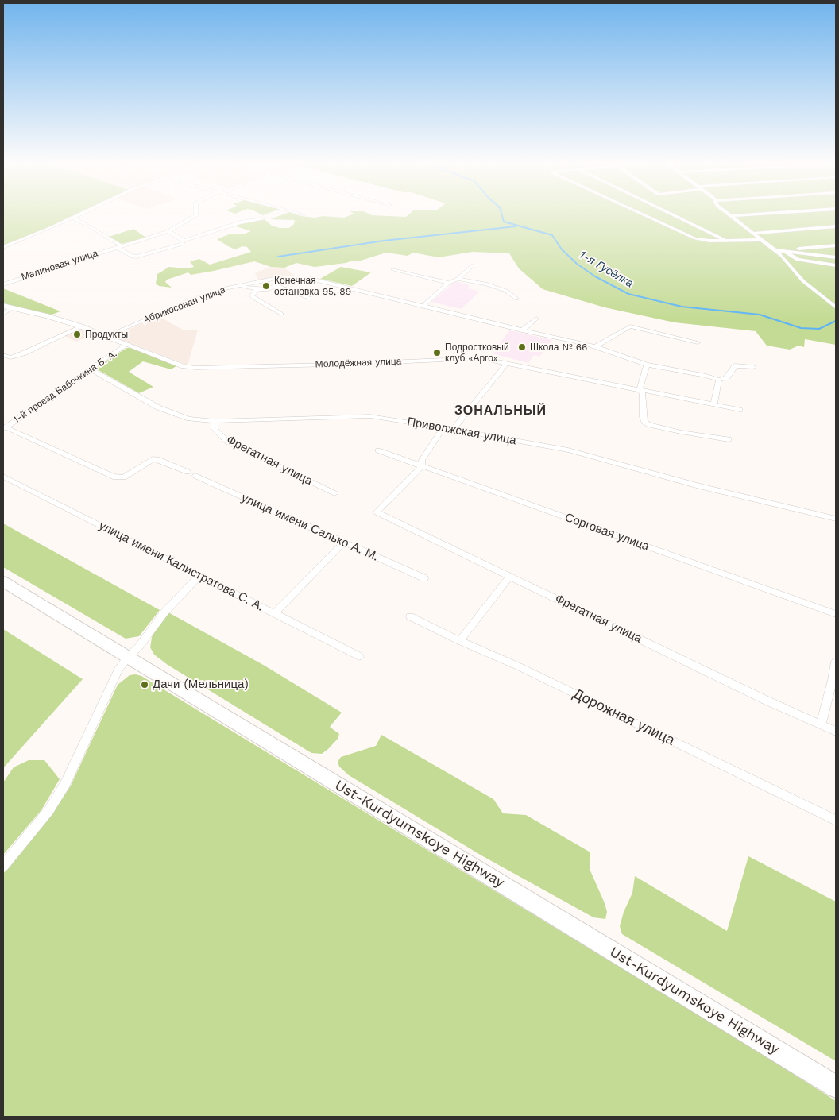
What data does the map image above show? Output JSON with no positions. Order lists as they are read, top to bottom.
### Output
{
  "streets": {
    "main road": ["Ust-Kurdyumskoye Highway"],
    "street": [
      "Малиновая улица",
      "Абрикосовая улица",
      "Молодёжная улица",
      "1-й проезд Бабочкина Б. А.",
      "Приволжская улица",
      "Фрегатная улица",
      "улица имени Салько А. М.",
      "Сорговая улица",
      "улица имени Калистратова С. А.",
      "Дорожная улица"
    ]
  },
  "crossings": [
    ["Абрикосовая улица", "Молодёжная улица"],
    ["Молодёжная улица", "1-й проезд Бабочкина Б. А."],
    ["1-й проезд Бабочкина Б. А.", "Приволжская улица"],
    ["Приволжская улица", "Фрегатная улица"],
    ["Фрегатная улица", "Сорговая улица"]
  ],
  "districts": ["ЗОНАЛЬНЫЙ"],
  "water": ["1-я Гусёлка"],
  "places": [
    "Конечная остановка 95, 89",
    "Продукты",
    "Школа № 66",
    "Подростковый клуб «Арго»",
    "Дачи (Мельница)"
  ]
}
